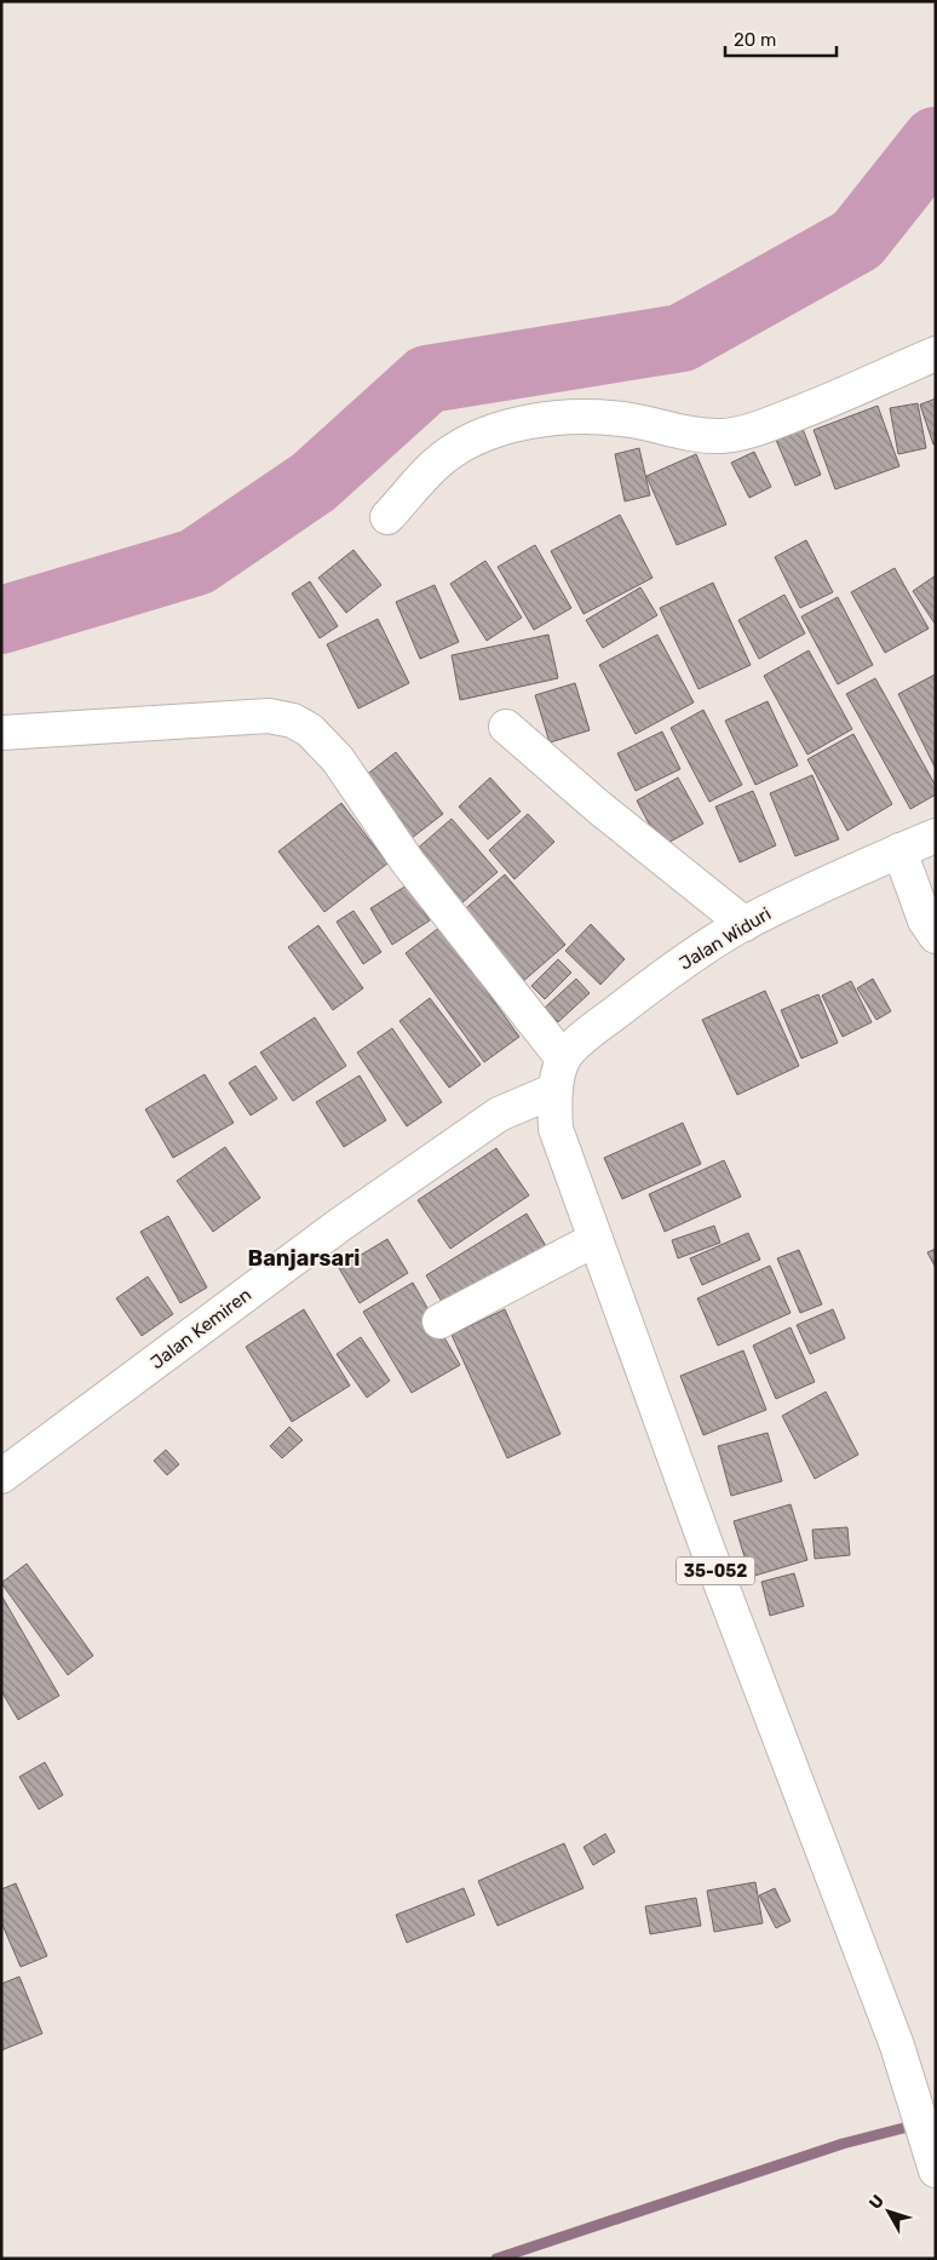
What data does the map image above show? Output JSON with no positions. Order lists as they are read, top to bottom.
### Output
{
  "streets": {
    "street": ["Jalan Widuri", "Jalan Kemiren", "35-052"]
  },
  "crossings": [
    ["Jalan Kemiren", "35-052"]
  ],
  "districts": ["Banjarsari"],
  "scale_bar": "20 m",
  "north": "top left"
}
